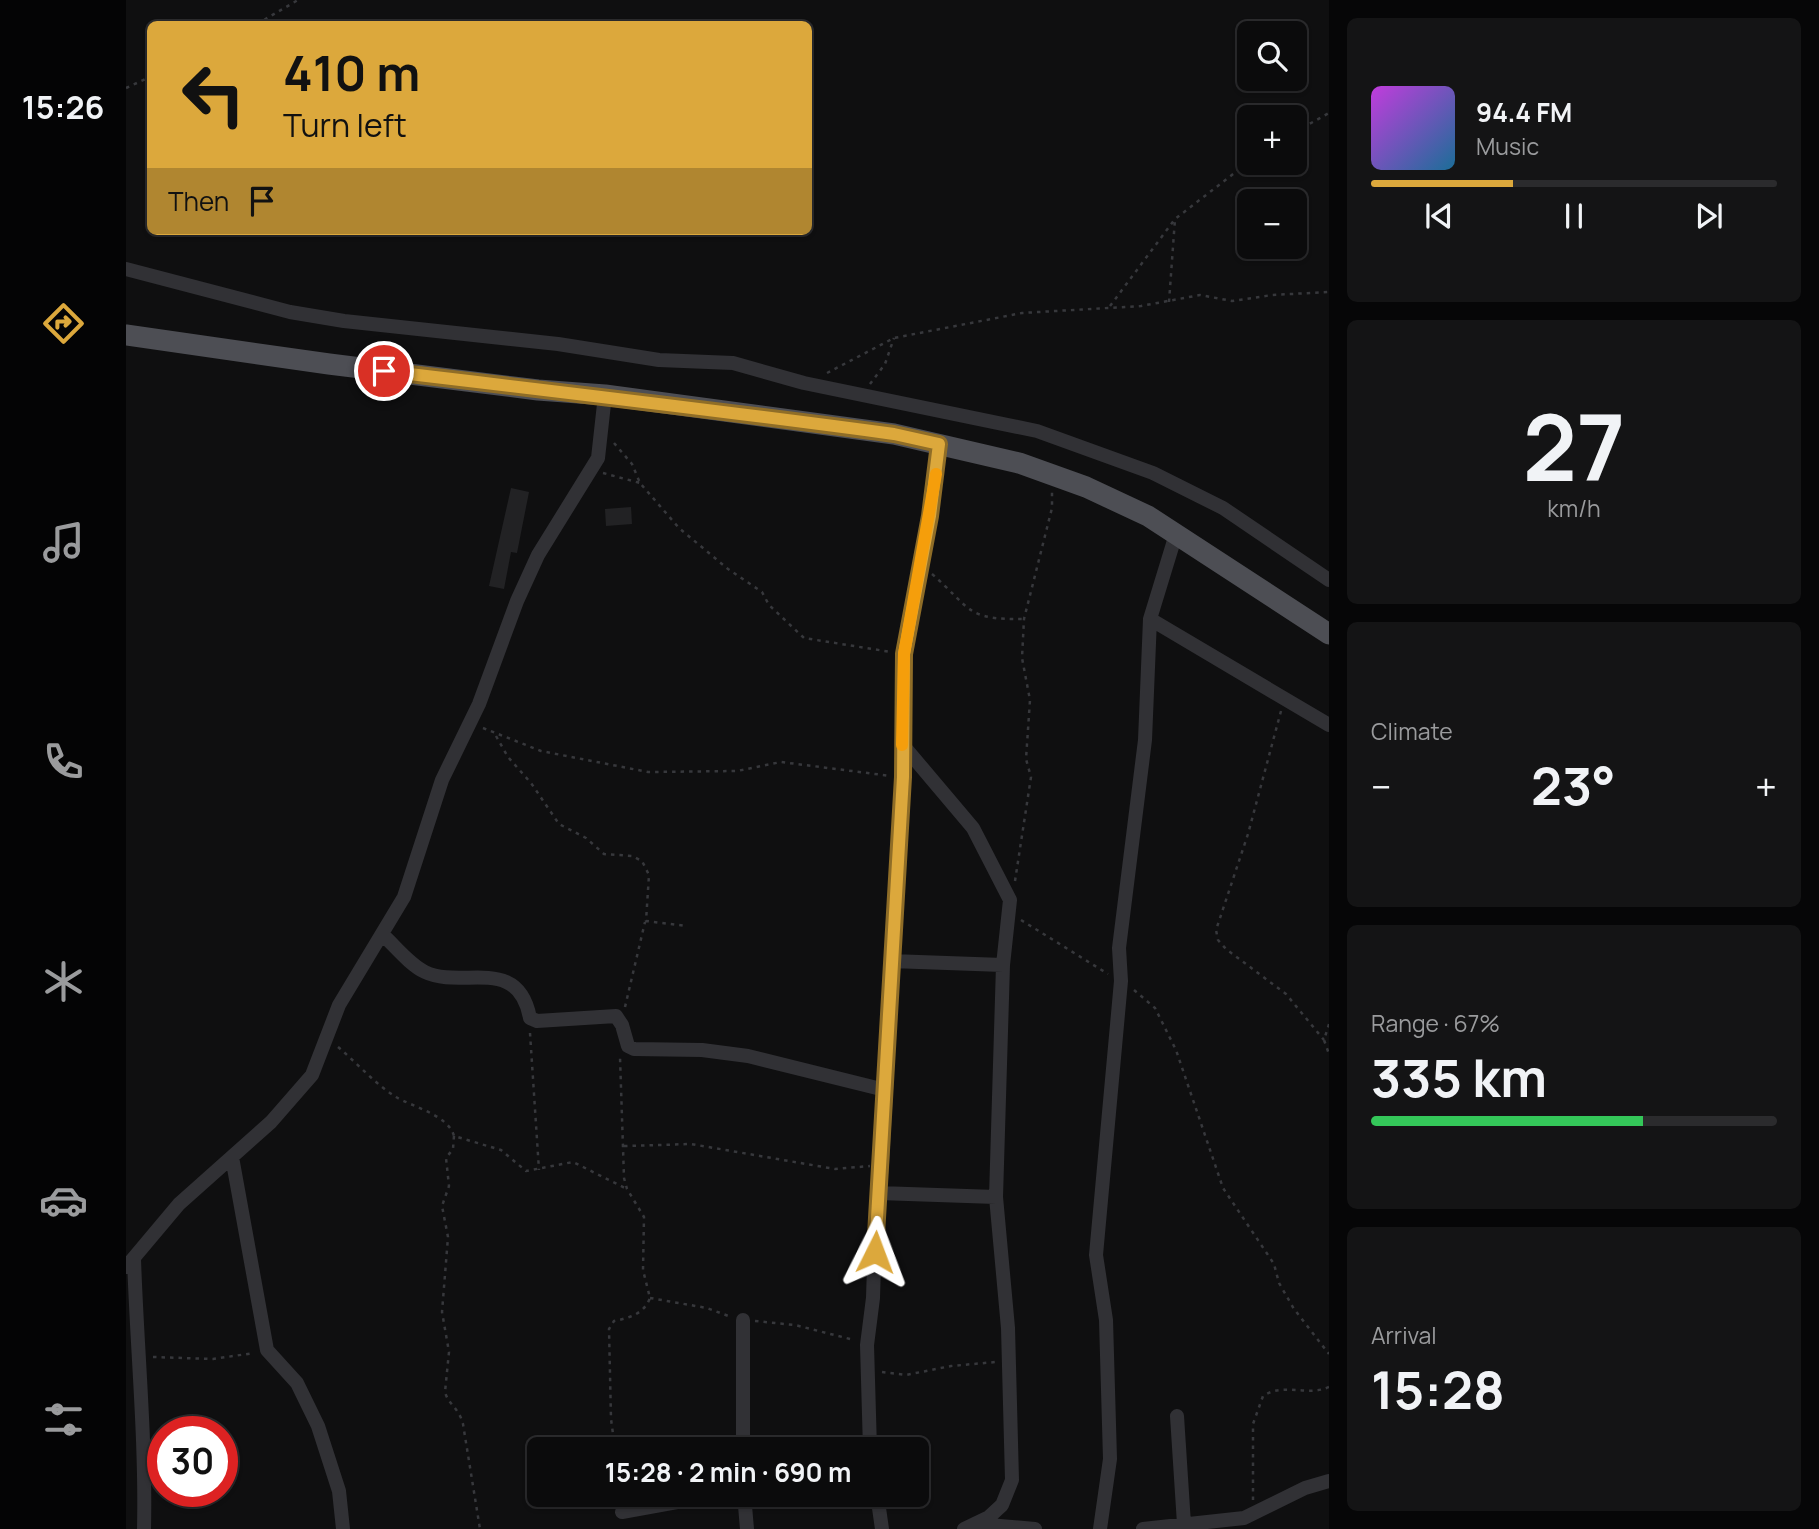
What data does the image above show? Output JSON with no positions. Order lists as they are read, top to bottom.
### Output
{
  "page": {
    "tabs": "15:26",
    "map_buttons": ["+", "−"],
    "turn": ["410 m", "Turn left"],
    "song": ["94.4 FM", "Music"],
    "then": "Then",
    "tile": [
      ["27", "km/h"],
      "Climate",
      ["Range · 67%", "335 km"],
      ["Arrival", "15:28"]
    ],
    "heat": ["−", "23°", "+"],
    "limit": "30",
    "trip": "15:28 · 2 min · 690 m"
  }
}
